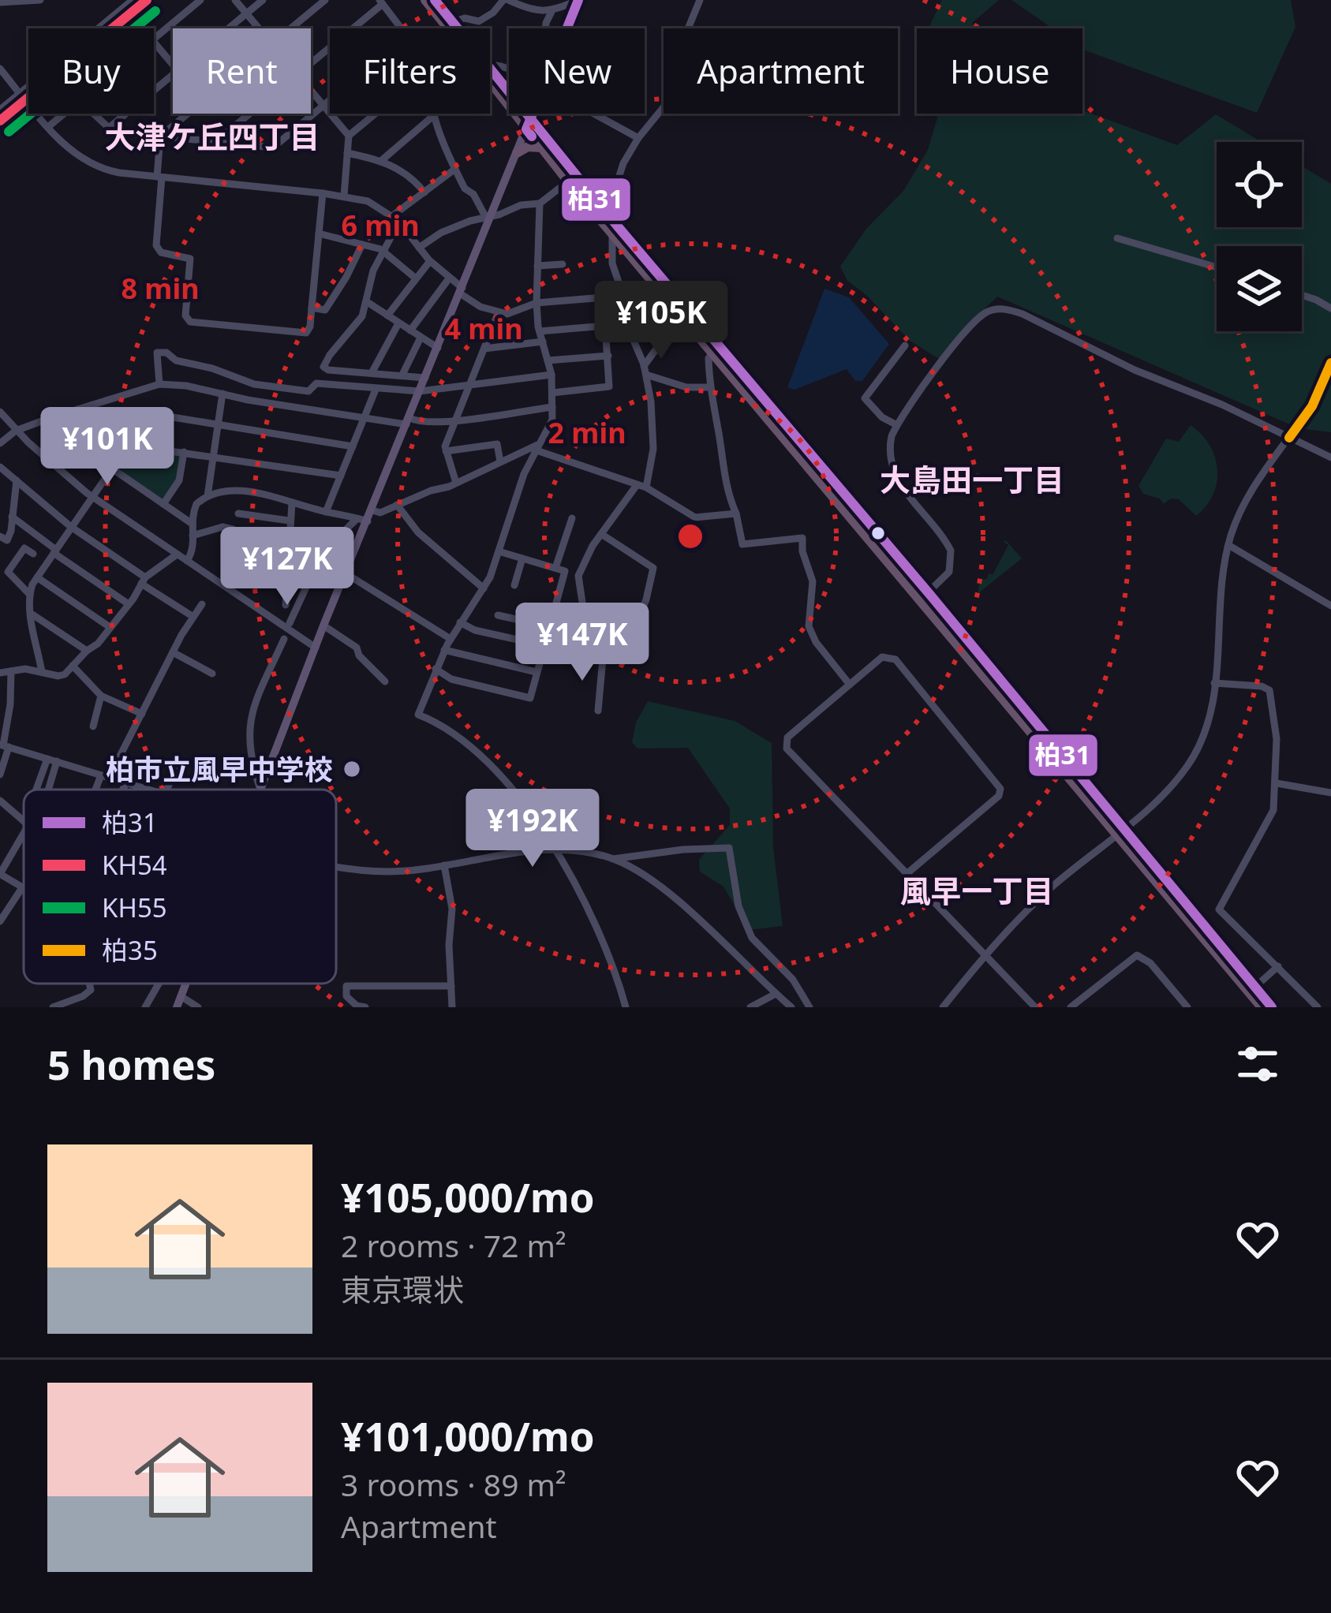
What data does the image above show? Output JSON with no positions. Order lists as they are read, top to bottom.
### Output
{
  "districts": ["大津ケ丘四丁目", "大島田一丁目", "風早一丁目"],
  "places": ["柏市立風早中学校"],
  "lines": [
    "transit line 柏31",
    "transit line KH54",
    "transit line KH55",
    "transit line 柏35"
  ],
  "legend": [
    "柏31",
    "KH54",
    "KH55",
    "柏35"
  ],
  "page": {
    "chip": [
      "Buy",
      "Rent",
      "Filters",
      "New",
      "Apartment",
      "House"
    ],
    "price": [
      "¥105K",
      "¥101K",
      "¥127K",
      "¥147K",
      "¥192K"
    ],
    "heading": "5 homes",
    "list": [
      {
        "name": "¥105,000/mo",
        "note": "2 rooms · 72 m² · 東京環状"
      },
      {
        "name": "¥101,000/mo",
        "note": "3 rooms · 89 m² · Apartment"
      }
    ]
  },
  "rings": [
    "6 min",
    "8 min",
    "4 min",
    "2 min"
  ]
}
